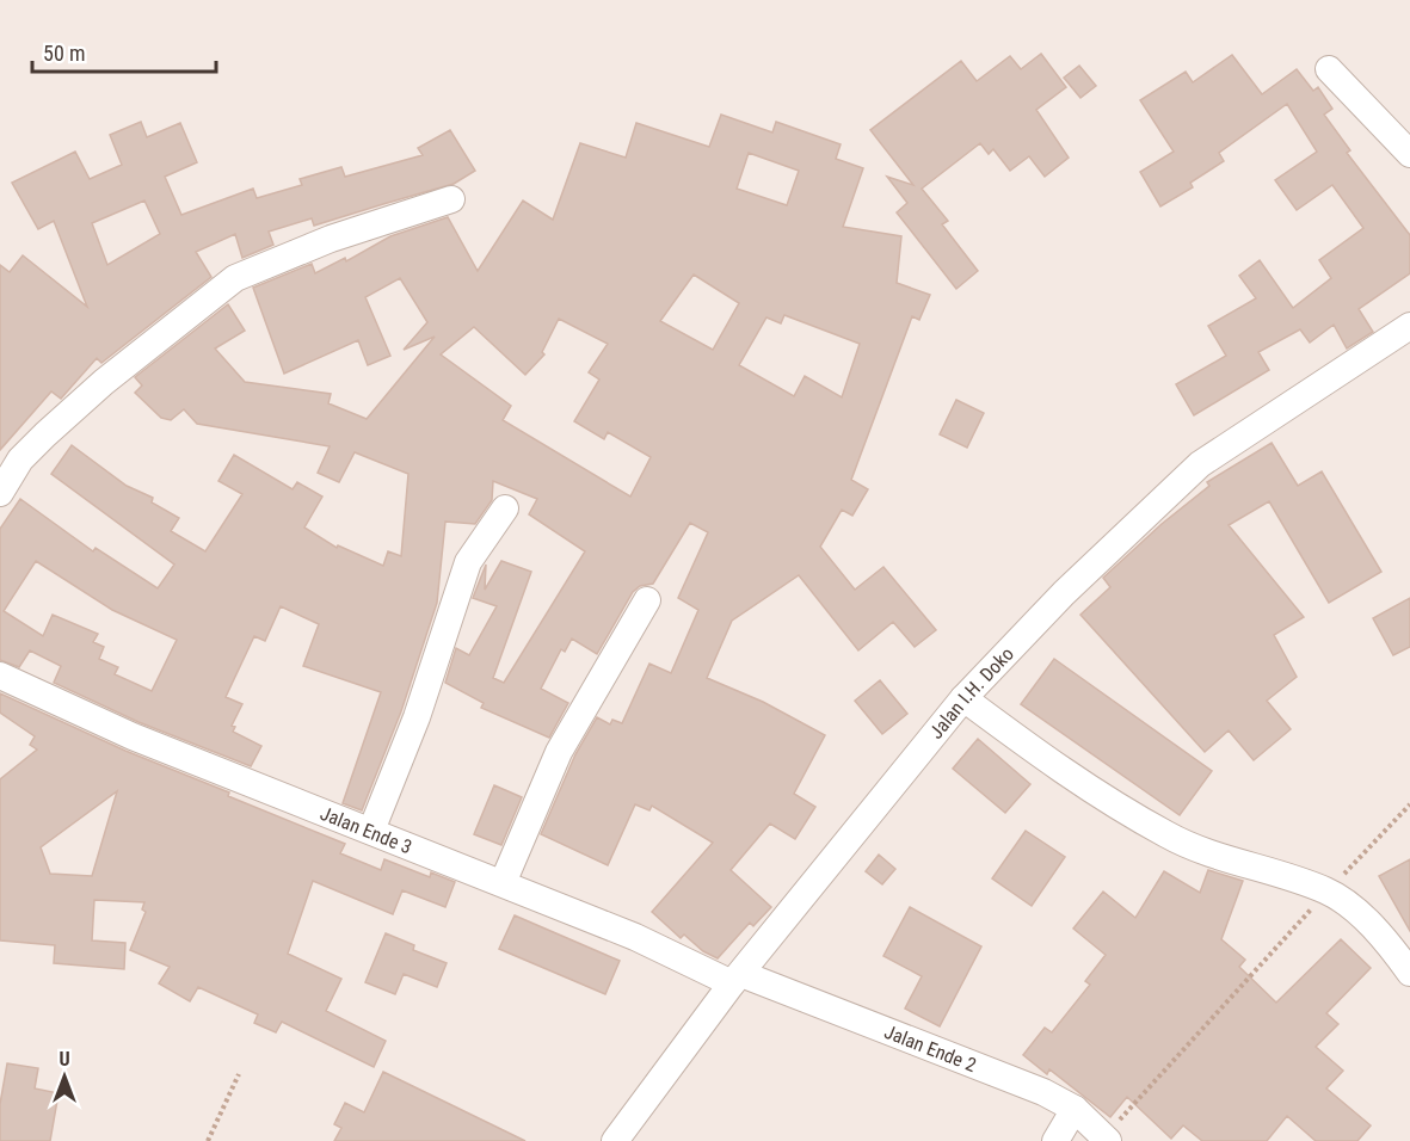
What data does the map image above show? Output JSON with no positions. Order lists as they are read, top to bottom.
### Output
{
  "streets": {
    "street": ["Jalan I.H. Doko", "Jalan Ende 3", "Jalan Ende 2"]
  },
  "crossings": [
    ["Jalan I.H. Doko", "Jalan Ende 3"],
    ["Jalan I.H. Doko", "Jalan Ende 2"],
    ["Jalan Ende 3", "Jalan Ende 2"]
  ],
  "scale_bar": "50 m",
  "north": "top"
}
